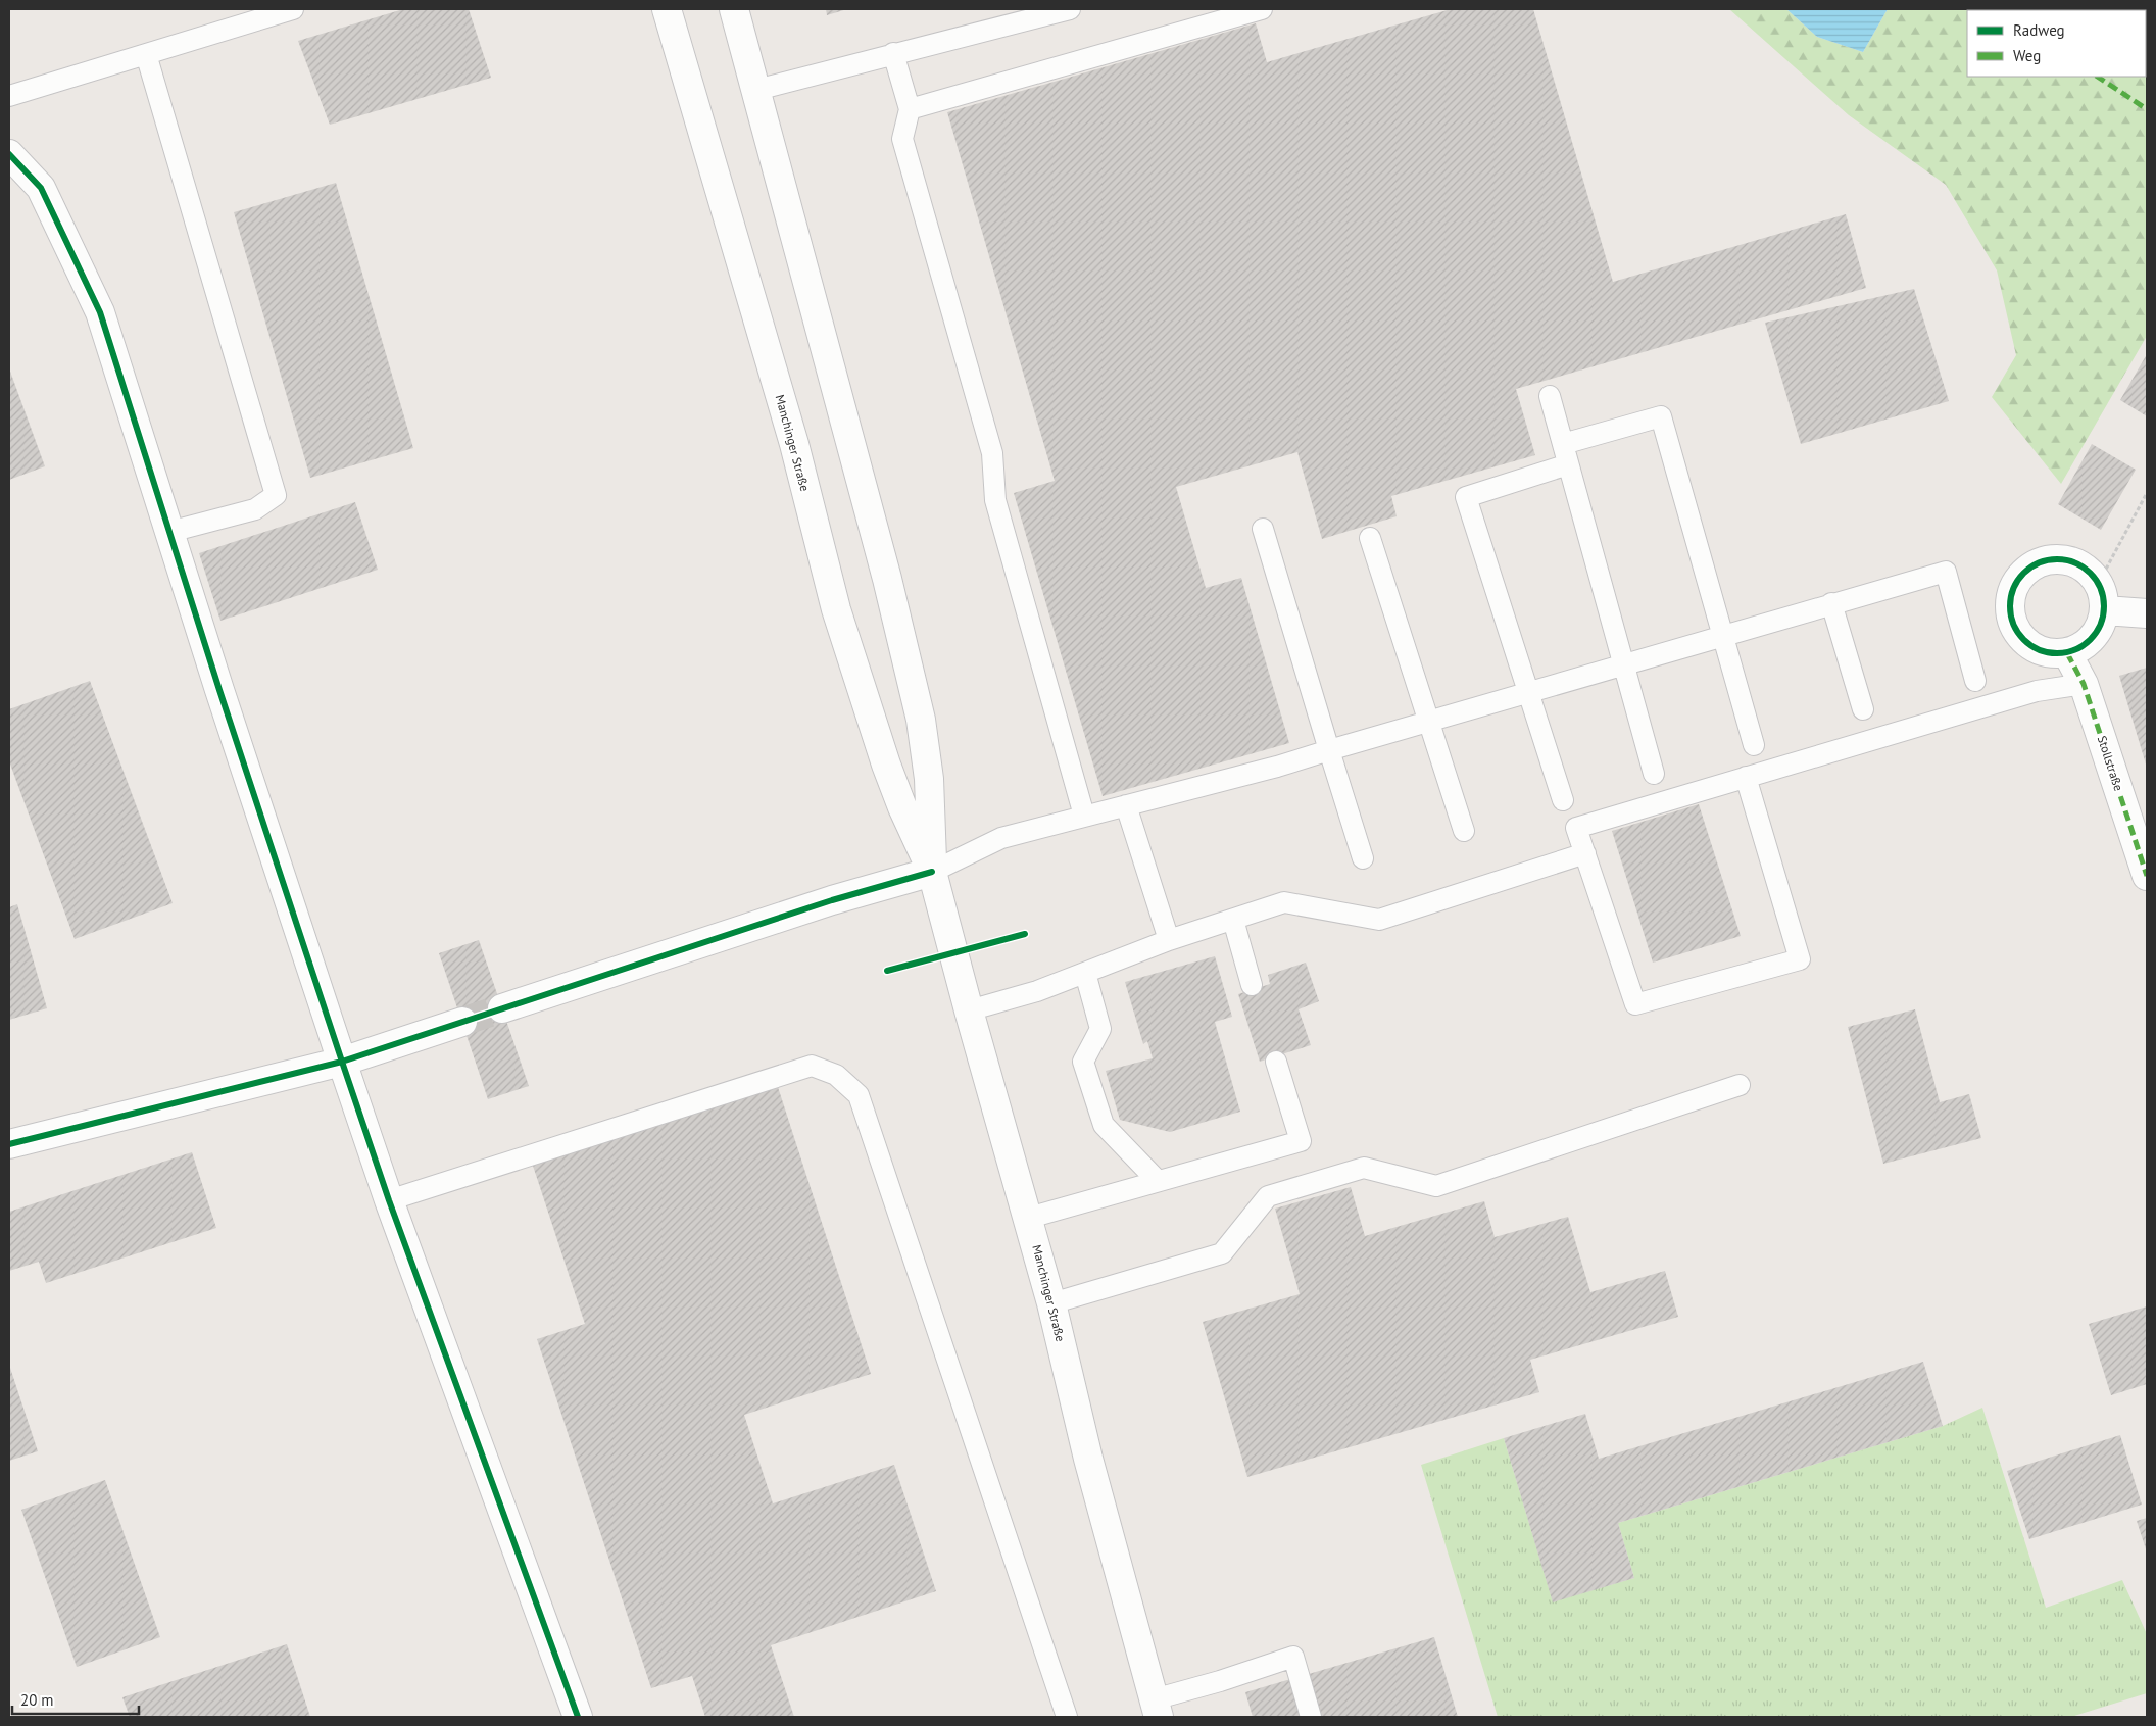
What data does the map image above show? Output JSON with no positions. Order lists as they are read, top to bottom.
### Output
{
  "streets": {
    "street": ["Manchinger Straße", "Stollstraße"]
  },
  "legend": ["Radweg", "Weg"],
  "scale_bar": "20 m"
}
